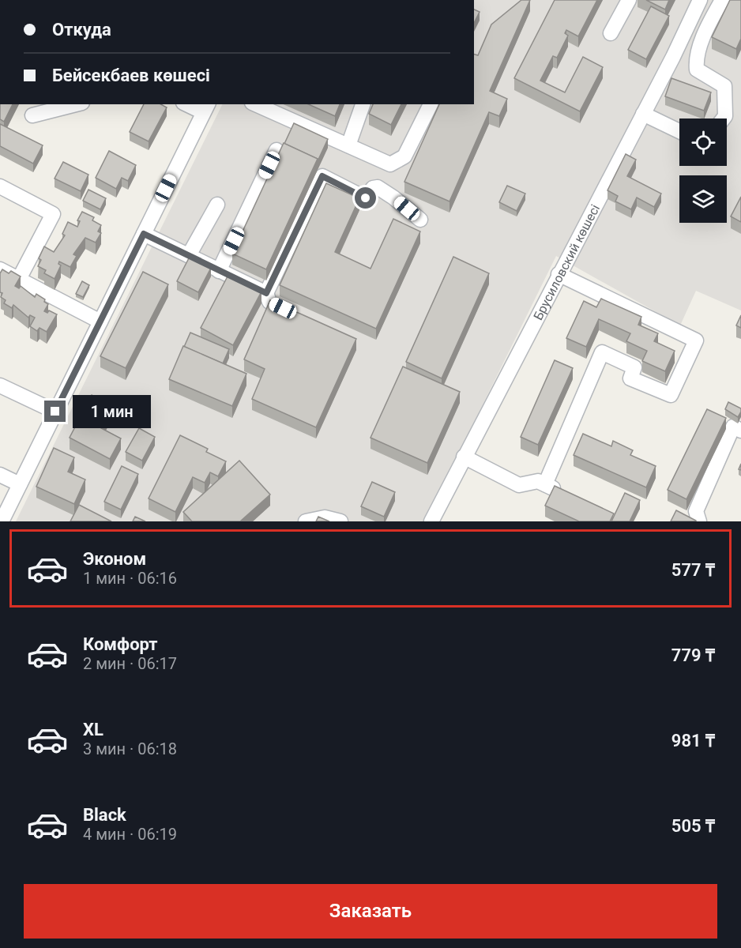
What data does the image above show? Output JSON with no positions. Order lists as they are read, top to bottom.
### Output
{
  "streets": {
    "street": ["Брусиловский көшесі"]
  },
  "page": {
    "banner": ["Откуда", "Бейсекбаев көшесі"],
    "bubble": "1 мин",
    "list": [
      {
        "name": "Эконом",
        "note": "1 мин · 06:16",
        "value": "577 ₸"
      },
      {
        "name": "Комфорт",
        "note": "2 мин · 06:17",
        "value": "779 ₸"
      },
      {
        "name": "XL",
        "note": "3 мин · 06:18",
        "value": "981 ₸"
      },
      {
        "name": "Black",
        "note": "4 мин · 06:19",
        "value": "505 ₸"
      }
    ],
    "buttons": "Заказать"
  }
}
